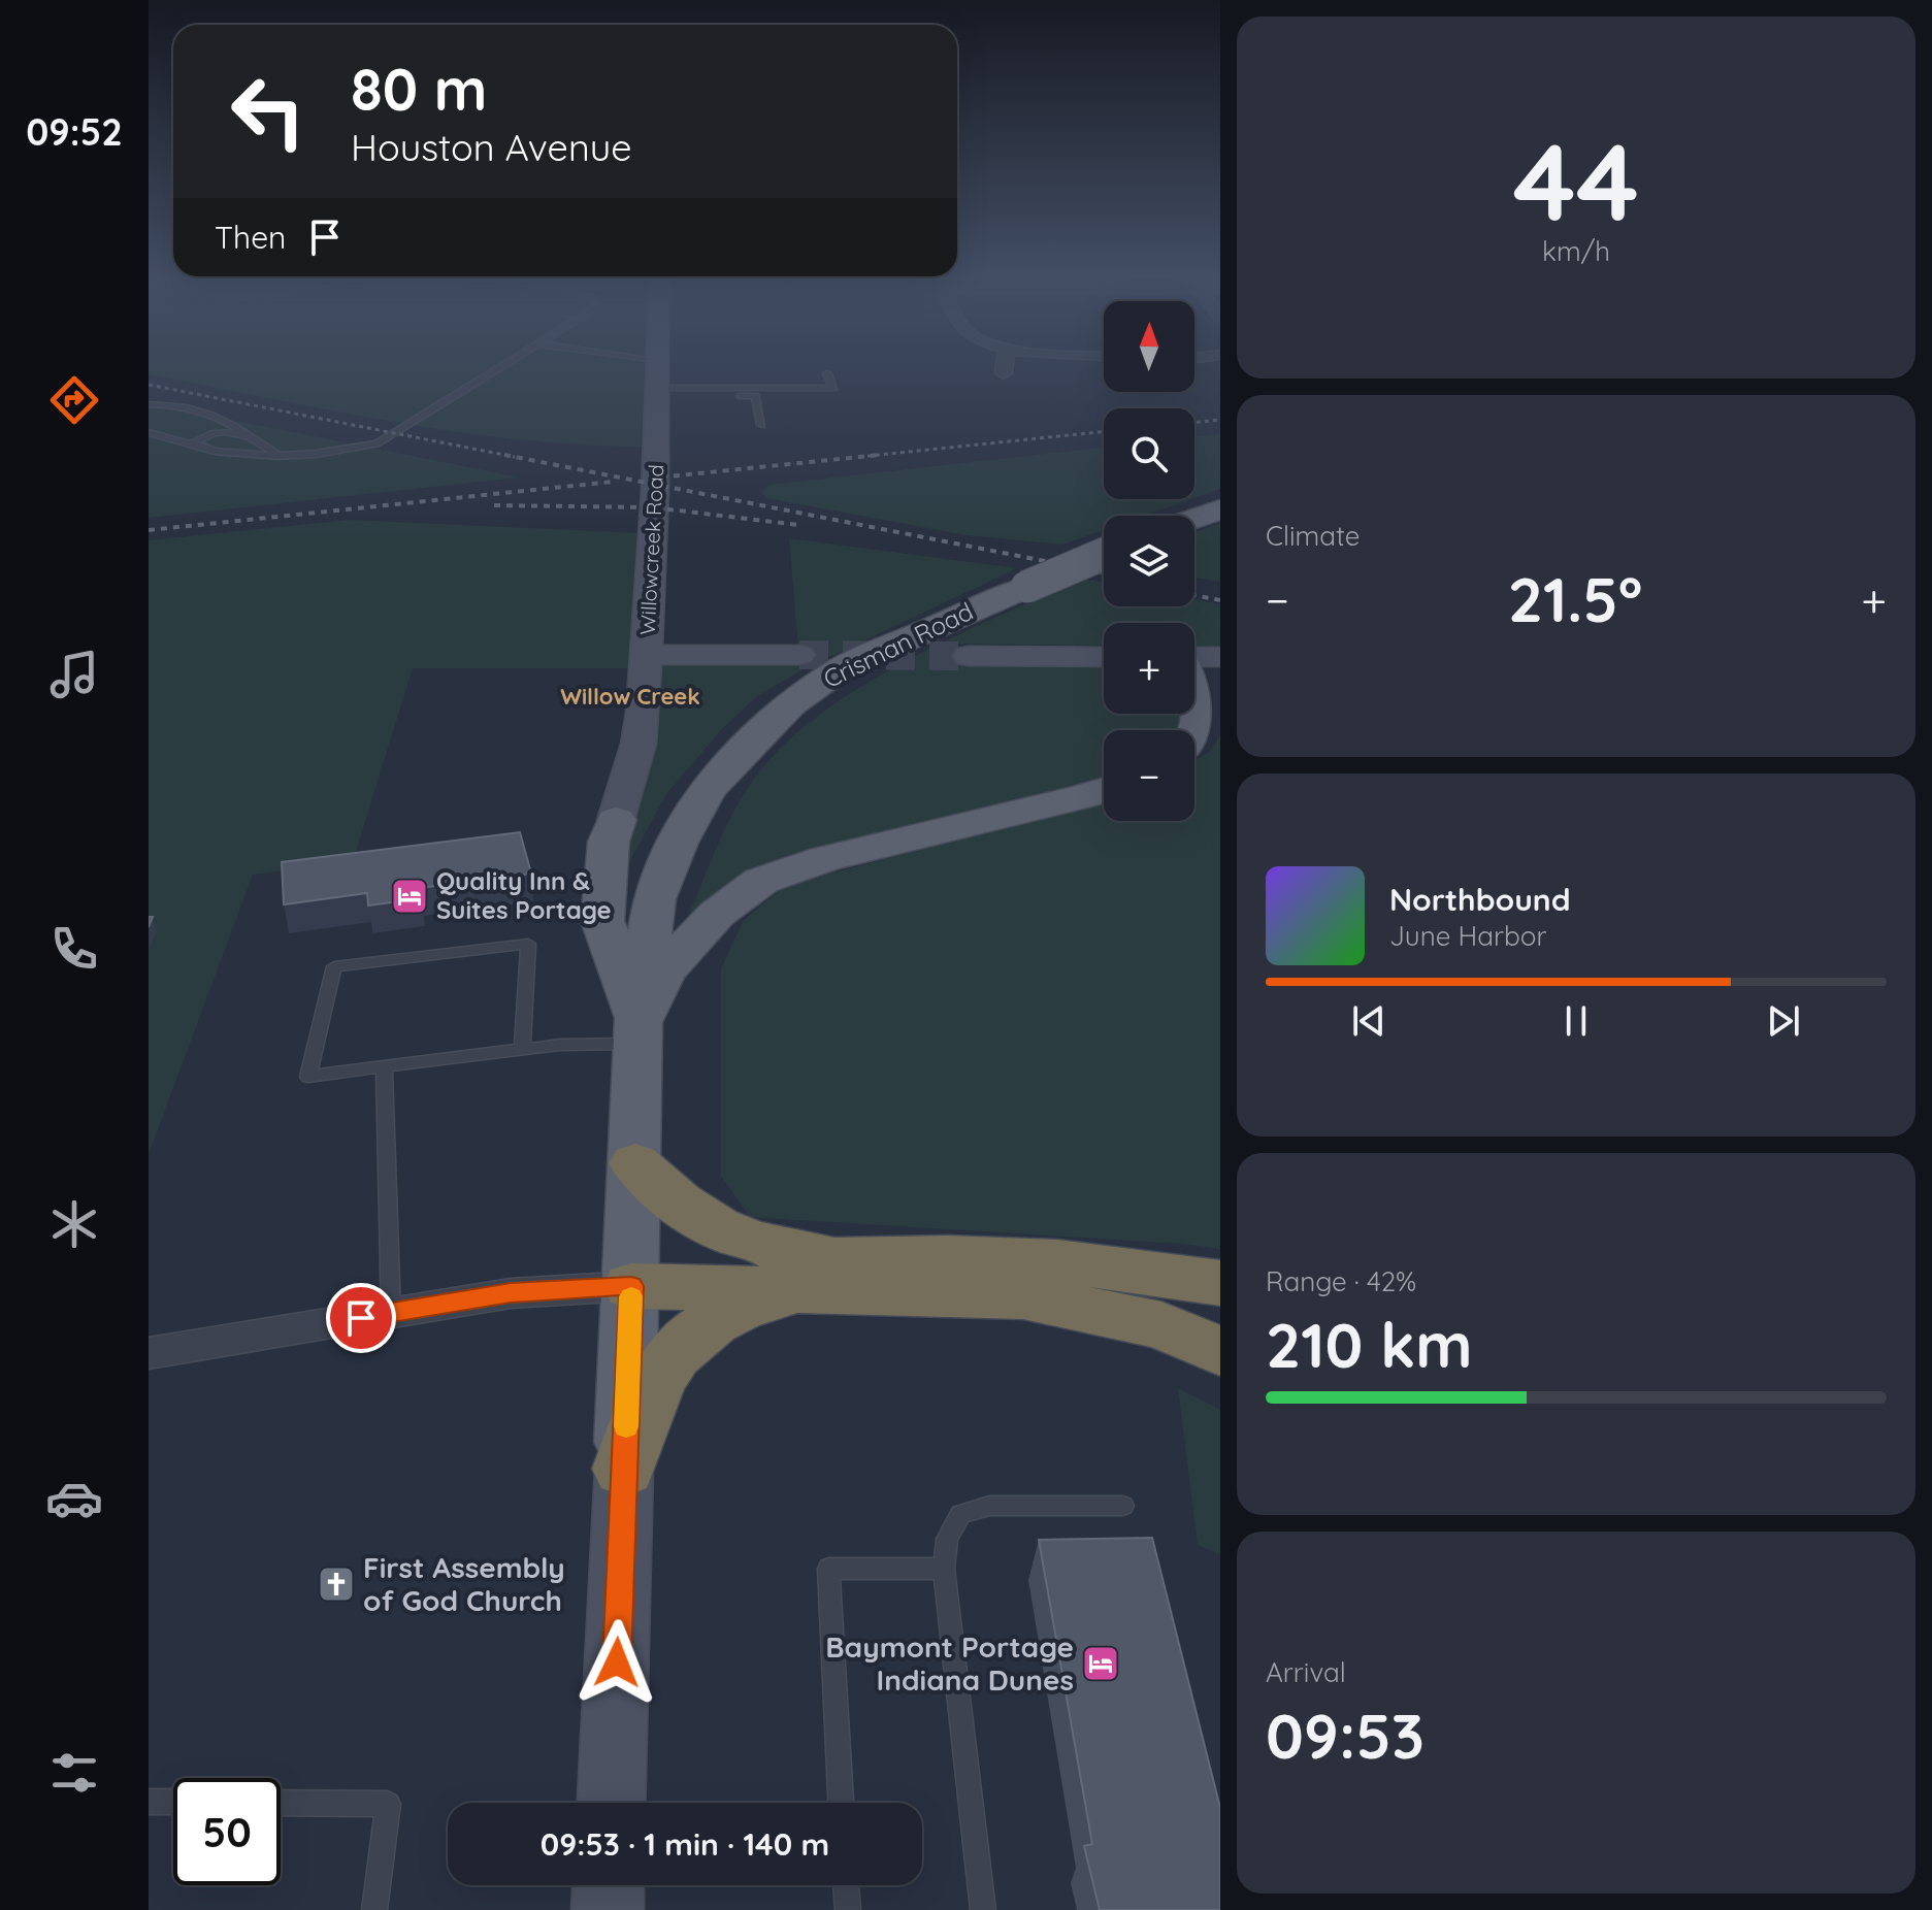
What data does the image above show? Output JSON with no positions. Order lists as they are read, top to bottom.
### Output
{
  "streets": {
    "main road": ["Crisman Road"],
    "street": ["Willowcreek Road"]
  },
  "districts": ["Willow Creek"],
  "places": {
    "hotel": ["Quality Inn & Suites Portage", "Baymont Portage Indiana Dunes"],
    "church": ["First Assembly of God Church"]
  },
  "north": "top",
  "page": {
    "tabs": "09:52",
    "tile": [
      ["44", "km/h"],
      "Climate",
      ["Range · 42%", "210 km"],
      ["Arrival", "09:53"]
    ],
    "turn": ["80 m", "Houston Avenue"],
    "then": "Then",
    "map_buttons": ["+", "−"],
    "heat": ["−", "21.5°", "+"],
    "song": ["Northbound", "June Harbor"],
    "limit": "50",
    "trip": "09:53 · 1 min · 140 m"
  }
}
